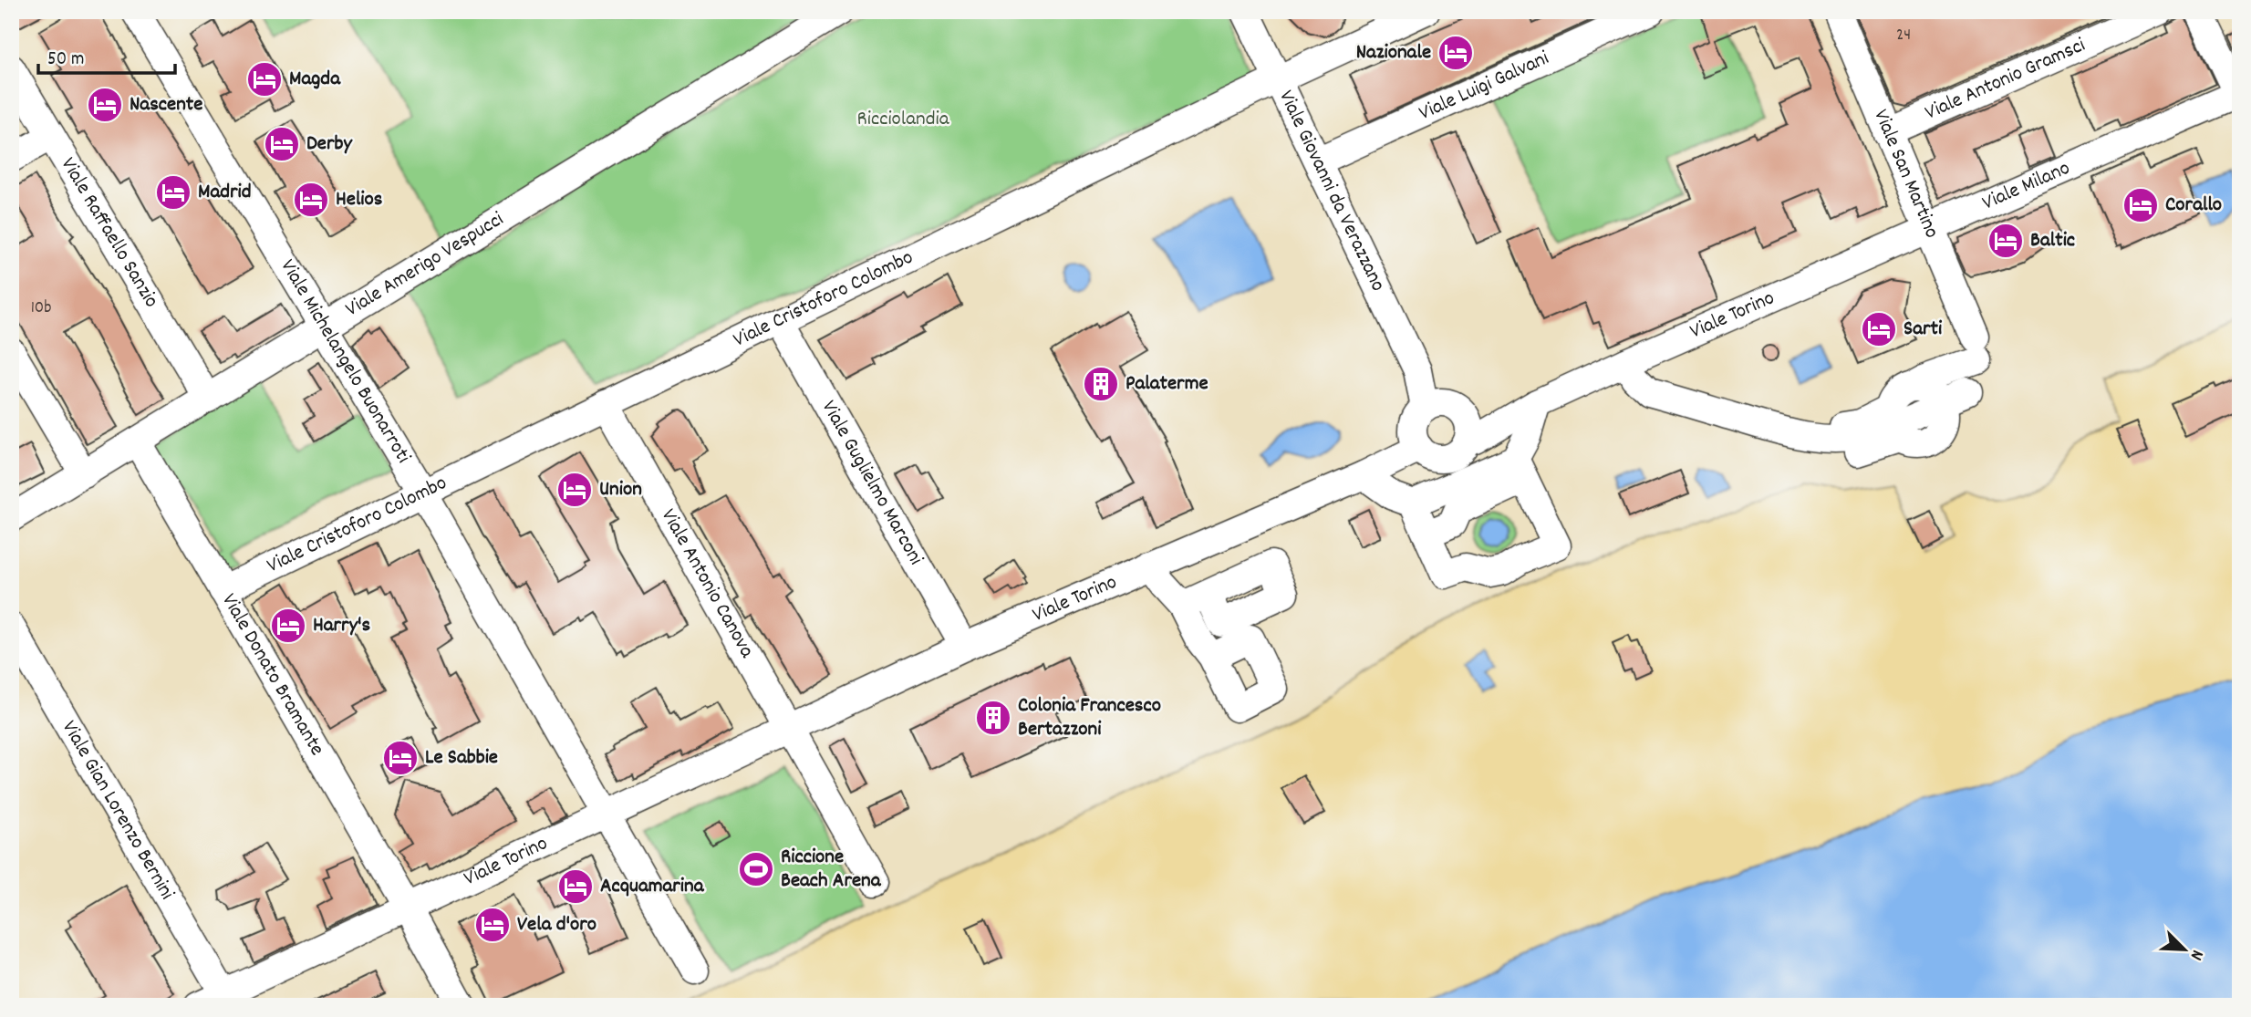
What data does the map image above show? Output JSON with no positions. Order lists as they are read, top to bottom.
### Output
{
  "streets": {
    "street": [
      "Viale Antonio Gramsci",
      "Viale Luigi Galvani",
      "Viale San Martino",
      "Viale Milano",
      "Viale Giovanni da Verazzano",
      "Viale Raffaello Sanzio",
      "Viale Amerigo Vespucci",
      "Viale Cristoforo Colombo",
      "Viale Torino",
      "Viale Michelangelo Buonarroti",
      "Viale Guglielmo Marconi",
      "Viale Antonio Canova",
      "Viale Donato Bramante",
      "Viale Gian Lorenzo Bernini"
    ]
  },
  "crossings": [
    ["Viale Antonio Gramsci", "Viale San Martino"],
    ["Viale Luigi Galvani", "Viale Giovanni da Verazzano"],
    ["Viale San Martino", "Viale Milano"],
    ["Viale San Martino", "Viale Torino"],
    ["Viale Milano", "Viale Torino"],
    ["Viale Giovanni da Verazzano", "Viale Cristoforo Colombo"],
    ["Viale Giovanni da Verazzano", "Viale Torino"],
    ["Viale Raffaello Sanzio", "Viale Amerigo Vespucci"],
    ["Viale Amerigo Vespucci", "Viale Michelangelo Buonarroti"],
    ["Viale Amerigo Vespucci", "Viale Donato Bramante"],
    ["Viale Cristoforo Colombo", "Viale Michelangelo Buonarroti"],
    ["Viale Cristoforo Colombo", "Viale Guglielmo Marconi"],
    ["Viale Cristoforo Colombo", "Viale Antonio Canova"],
    ["Viale Cristoforo Colombo", "Viale Donato Bramante"],
    ["Viale Torino", "Viale Michelangelo Buonarroti"],
    ["Viale Torino", "Viale Guglielmo Marconi"],
    ["Viale Torino", "Viale Antonio Canova"],
    ["Viale Torino", "Viale Donato Bramante"],
    ["Viale Torino", "Viale Gian Lorenzo Bernini"]
  ],
  "parks": ["Ricciolandia"],
  "places": {
    "hotel": [
      "Nazionale",
      "Magda",
      "Nascente",
      "Derby",
      "Madrid",
      "Helios",
      "Corallo",
      "Baltic",
      "Sarti",
      "Union",
      "Harry's",
      "Le Sabbie",
      "Acquamarina",
      "Vela d'oro"
    ],
    "building": ["Palaterme", "Colonia Francesco Bertazzoni"],
    "sports": ["Riccione Beach Arena"]
  },
  "house_numbers": ["24", "10b"],
  "scale_bar": "50 m",
  "north": "bottom right"
}
